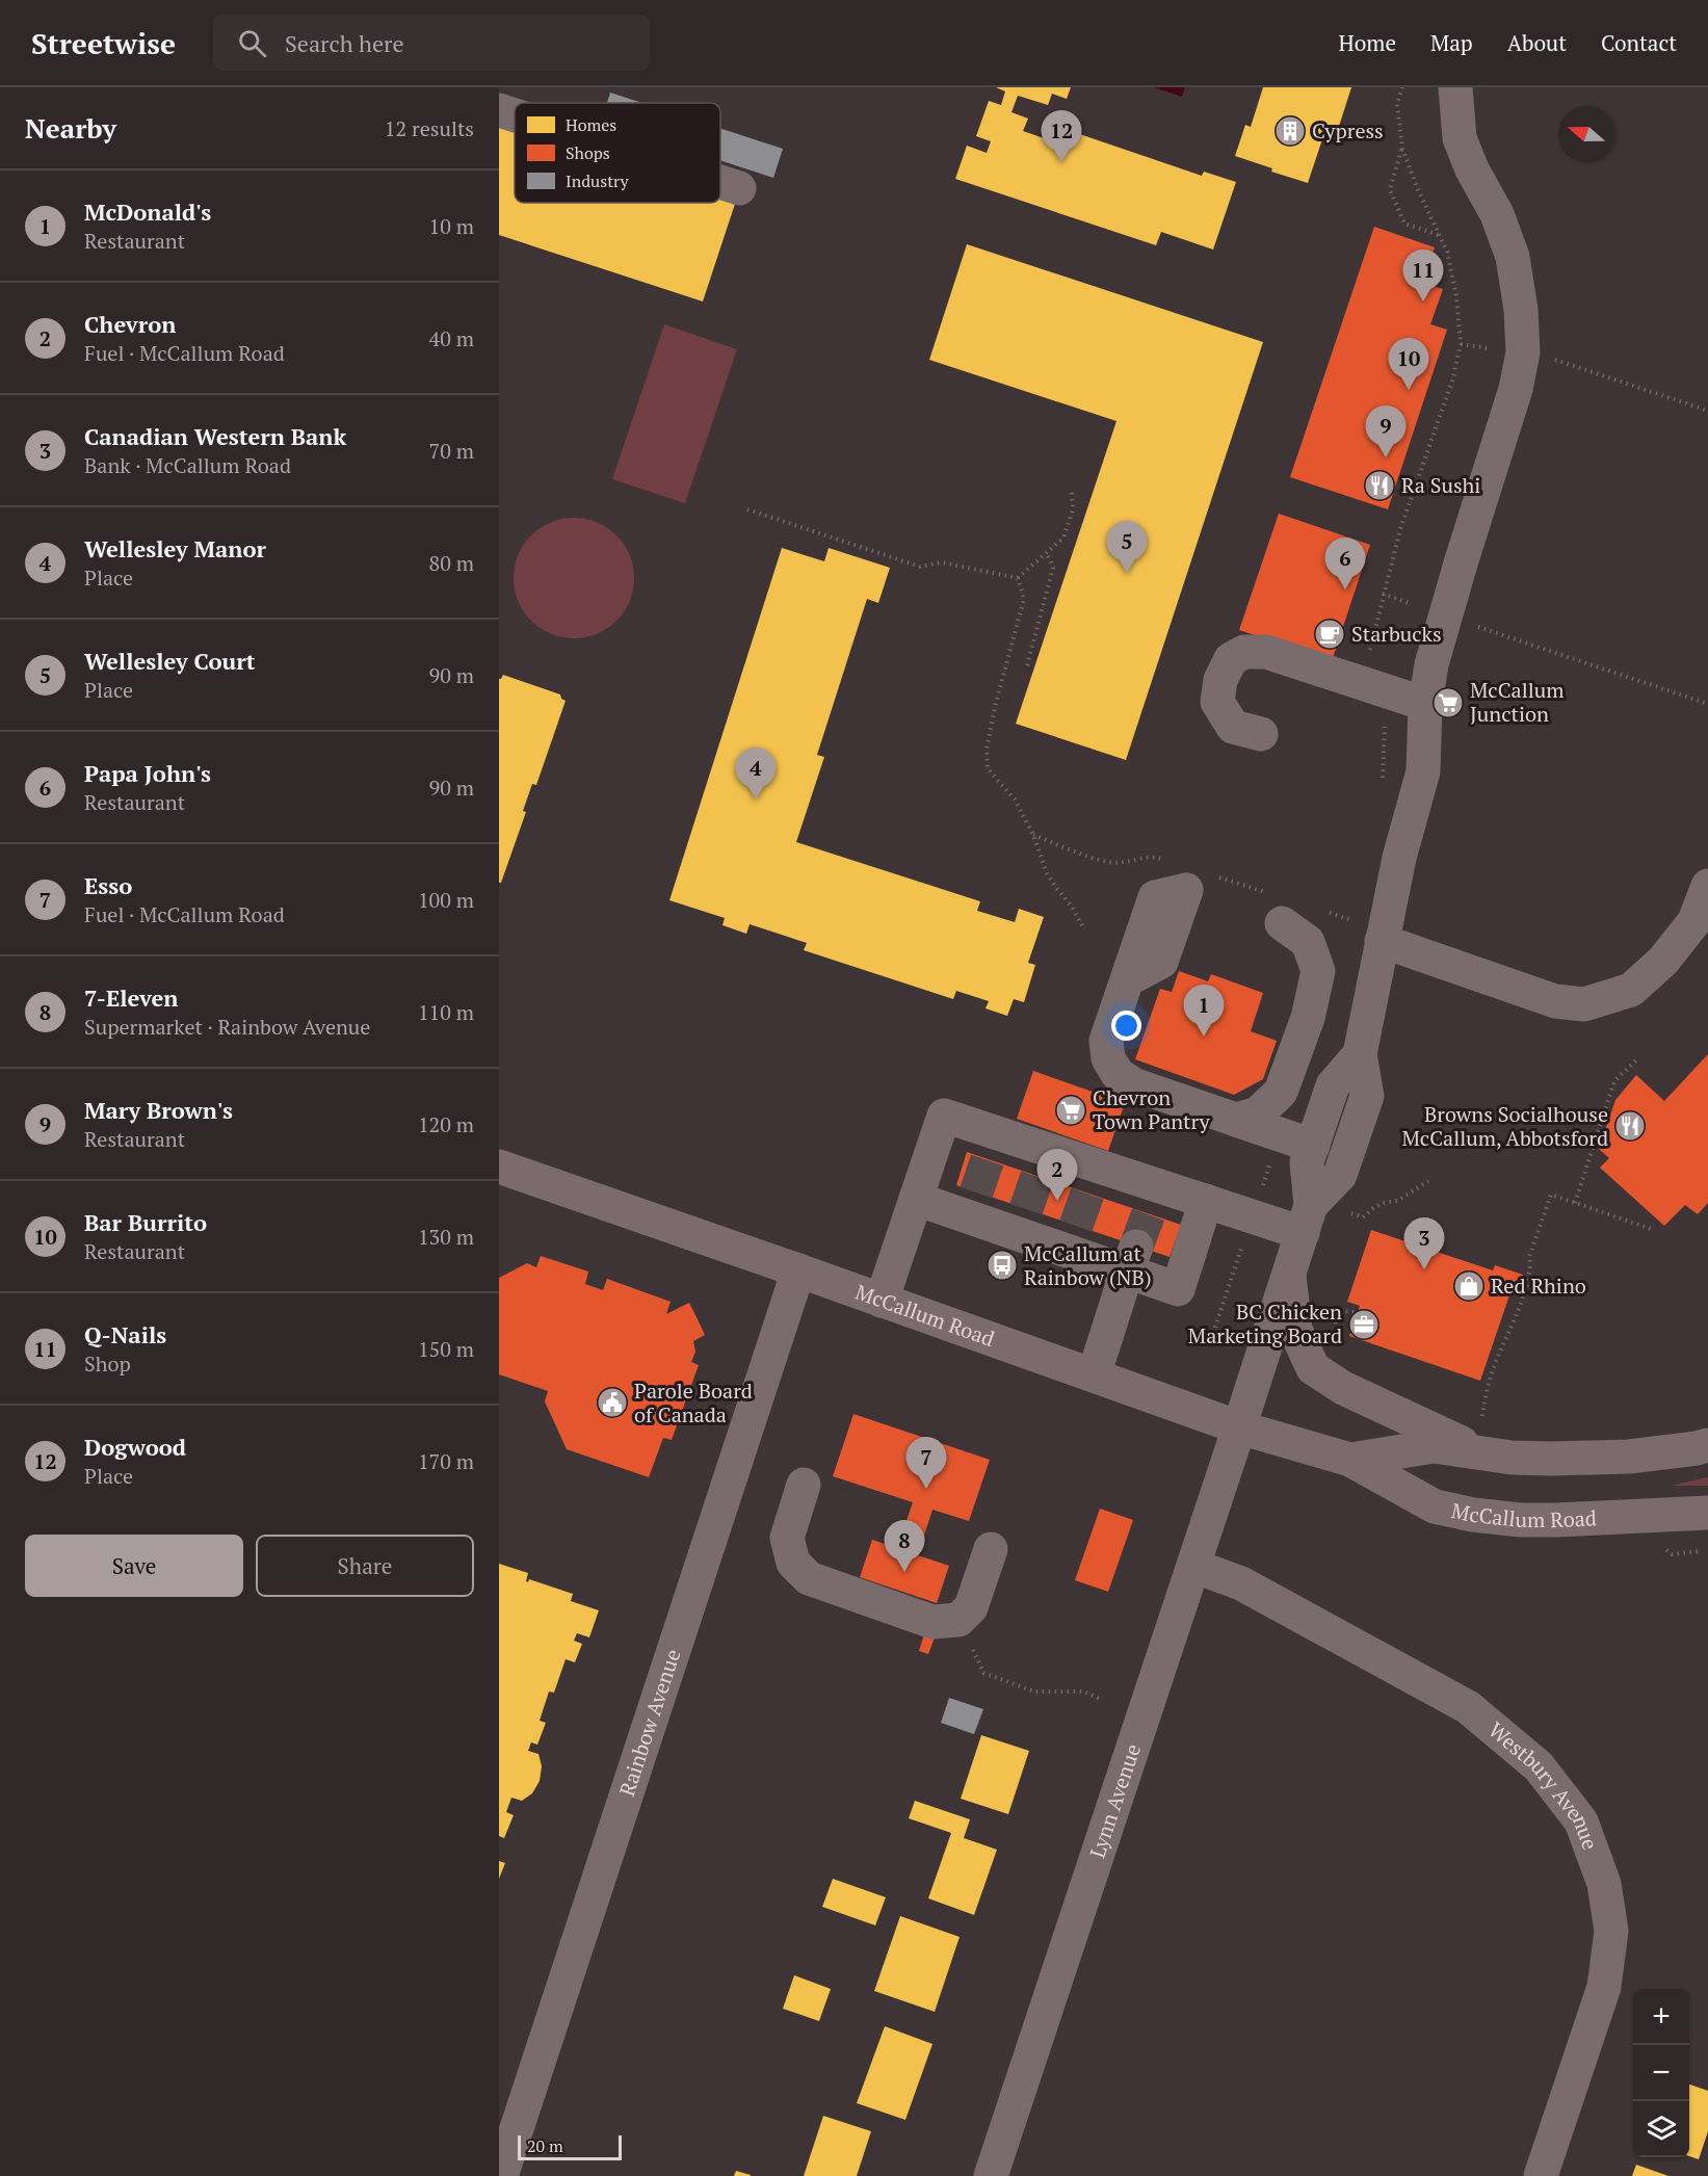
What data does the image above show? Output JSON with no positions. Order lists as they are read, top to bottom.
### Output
{
  "streets": {
    "main road": ["McCallum Road"],
    "street": ["Rainbow Avenue", "Westbury Avenue", "Lynn Avenue"]
  },
  "crossings": [
    ["McCallum Road", "Rainbow Avenue"],
    ["McCallum Road", "Lynn Avenue"],
    ["Westbury Avenue", "Lynn Avenue"]
  ],
  "places": {
    "building": ["Cypress"],
    "restaurant": ["Ra Sushi", "Browns Socialhouse McCallum, Abbotsford"],
    "cafe": ["Starbucks"],
    "supermarket": ["McCallum Junction", "Chevron Town Pantry"],
    "bus stop": ["McCallum at Rainbow (NB)"],
    "shop": ["Red Rhino"],
    "office": ["BC Chicken Marketing Board"],
    "public building": ["Parole Board of Canada"]
  },
  "legend": ["Homes", "Shops", "Industry"],
  "scale_bar": "20 m",
  "north": "left",
  "page": {
    "header": "Streetwise",
    "search": "Search here",
    "nav": [
      "Home",
      "Map",
      "About",
      "Contact"
    ],
    "heading": ["Nearby", "12 results"],
    "pins": [
      "12",
      "11",
      "10",
      "9",
      "5",
      "6",
      "4",
      "1",
      "2",
      "3",
      "7",
      "8"
    ],
    "list": [
      {
        "mark": "1",
        "name": "McDonald's",
        "note": "Restaurant",
        "value": "10 m"
      },
      {
        "mark": "2",
        "name": "Chevron",
        "note": "Fuel · McCallum Road",
        "value": "40 m"
      },
      {
        "mark": "3",
        "name": "Canadian Western Bank",
        "note": "Bank · McCallum Road",
        "value": "70 m"
      },
      {
        "mark": "4",
        "name": "Wellesley Manor",
        "note": "Place",
        "value": "80 m"
      },
      {
        "mark": "5",
        "name": "Wellesley Court",
        "note": "Place",
        "value": "90 m"
      },
      {
        "mark": "6",
        "name": "Papa John's",
        "note": "Restaurant",
        "value": "90 m"
      },
      {
        "mark": "7",
        "name": "Esso",
        "note": "Fuel · McCallum Road",
        "value": "100 m"
      },
      {
        "mark": "8",
        "name": "7-Eleven",
        "note": "Supermarket · Rainbow Avenue",
        "value": "110 m"
      },
      {
        "mark": "9",
        "name": "Mary Brown's",
        "note": "Restaurant",
        "value": "120 m"
      },
      {
        "mark": "10",
        "name": "Bar Burrito",
        "note": "Restaurant",
        "value": "130 m"
      },
      {
        "mark": "11",
        "name": "Q-Nails",
        "note": "Shop",
        "value": "150 m"
      },
      {
        "mark": "12",
        "name": "Dogwood",
        "note": "Place",
        "value": "170 m"
      }
    ],
    "buttons": ["Save", "Share"],
    "map_buttons": ["+", "−"],
    "scale": "20 m"
  }
}
